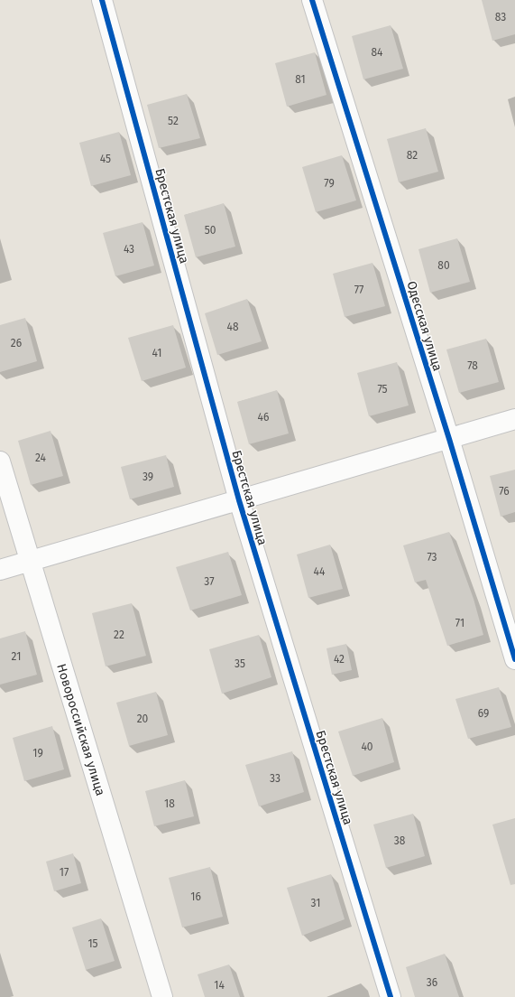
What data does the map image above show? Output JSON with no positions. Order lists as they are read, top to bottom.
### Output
{
  "streets": {
    "street": ["Брестская улица", "Одесская улица", "Новороссийская улица"]
  },
  "house_numbers": [
    "83",
    "84",
    "81",
    "52",
    "82",
    "45",
    "79",
    "50",
    "43",
    "80",
    "77",
    "48",
    "26",
    "41",
    "78",
    "75",
    "46",
    "24",
    "39",
    "76",
    "73",
    "44",
    "37",
    "71",
    "22",
    "21",
    "42",
    "35",
    "69",
    "20",
    "40",
    "19",
    "33",
    "18",
    "38",
    "17",
    "16",
    "31",
    "15",
    "36",
    "14"
  ]
}
